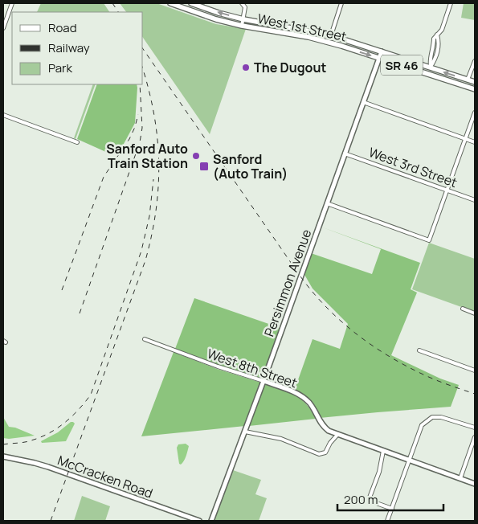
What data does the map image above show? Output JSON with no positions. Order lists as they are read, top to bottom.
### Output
{
  "streets": {
    "main road": ["West 1st Street", "SR 46"],
    "street": [
      "West 3rd Street",
      "Persimmon Avenue",
      "West 8th Street",
      "McCracken Road"
    ]
  },
  "crossings": [
    ["West 1st Street", "Persimmon Avenue"],
    ["West 3rd Street", "Persimmon Avenue"],
    ["Persimmon Avenue", "West 8th Street"]
  ],
  "places": {
    "other": ["The Dugout", "Sanford Auto Train Station"],
    "transit": ["Sanford (Auto Train)"]
  },
  "legend": ["Road", "Railway", "Park"],
  "scale_bar": "200 m"
}
